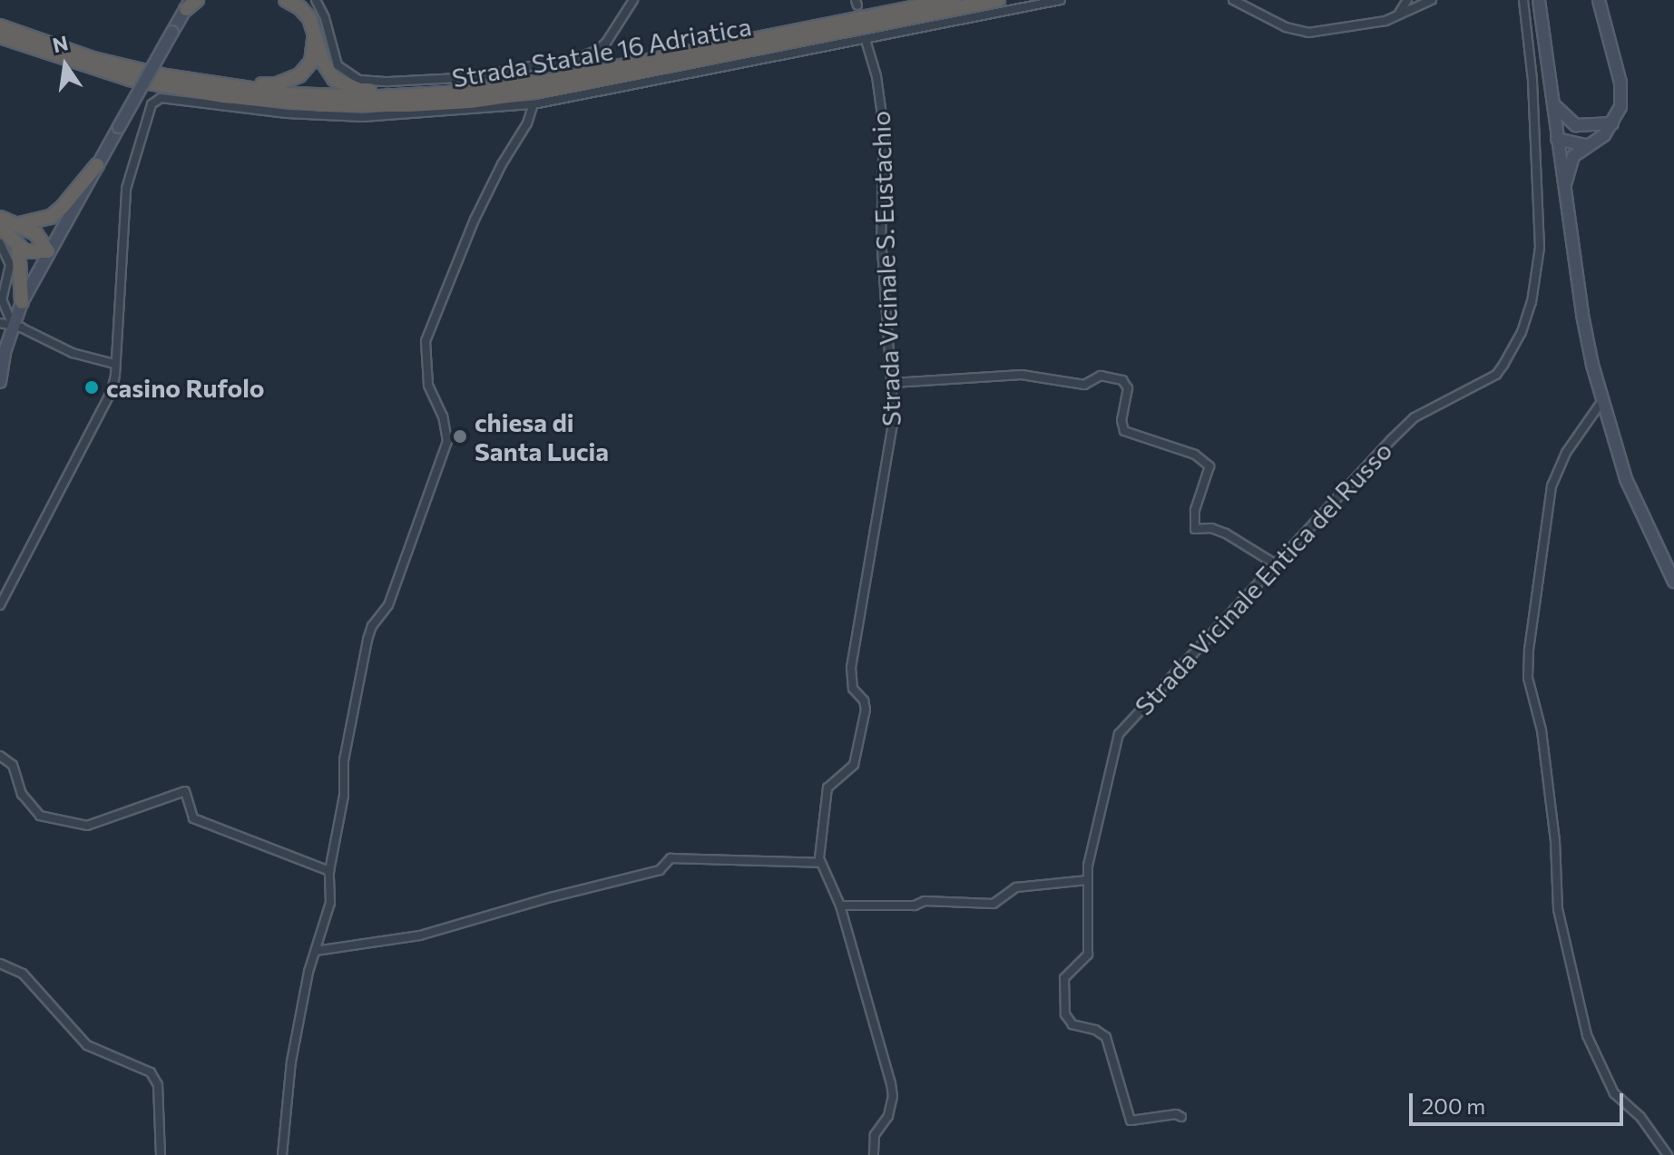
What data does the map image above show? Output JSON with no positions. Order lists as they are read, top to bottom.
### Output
{
  "streets": {
    "highway": ["Strada Statale 16 Adriatica"],
    "street": ["Strada Vicinale S. Eustachio", "Strada Vicinale Entica del Russo"]
  },
  "places": ["casino Rufolo", "chiesa di Santa Lucia"],
  "scale_bar": "200 m",
  "north": "top"
}
